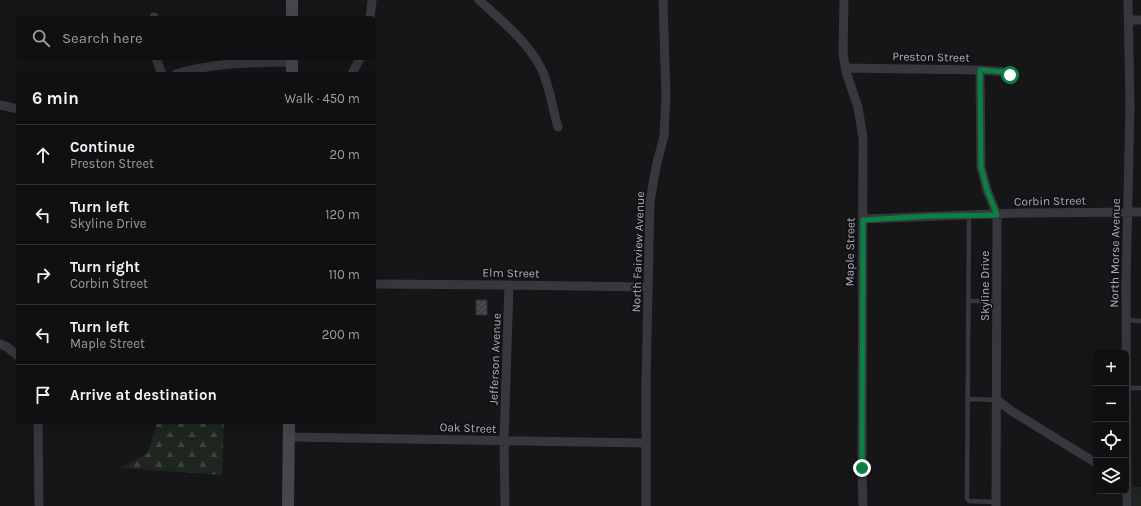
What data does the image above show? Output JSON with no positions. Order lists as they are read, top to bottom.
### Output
{
  "streets": {
    "street": [
      "Preston Street",
      "Corbin Street",
      "North Fairview Avenue",
      "Maple Street",
      "North Morse Avenue",
      "Elm Street",
      "Skyline Drive",
      "Jefferson Avenue",
      "Oak Street"
    ]
  },
  "crossings": [
    ["Preston Street", "Maple Street"],
    ["Preston Street", "Skyline Drive"],
    ["Corbin Street", "Maple Street"],
    ["Corbin Street", "North Morse Avenue"],
    ["Corbin Street", "Skyline Drive"],
    ["North Fairview Avenue", "Elm Street"],
    ["North Fairview Avenue", "Oak Street"],
    ["Elm Street", "Jefferson Avenue"],
    ["Jefferson Avenue", "Oak Street"]
  ],
  "page": {
    "search": "Search here",
    "heading": ["6 min", "Walk · 450 m"],
    "list": [
      ["Continue", "Preston Street", "20 m"],
      ["Turn left", "Skyline Drive", "120 m"],
      ["Turn right", "Corbin Street", "110 m"],
      ["Turn left", "Maple Street", "200 m"],
      "Arrive at destination"
    ],
    "map_buttons": ["+", "−"]
  }
}
